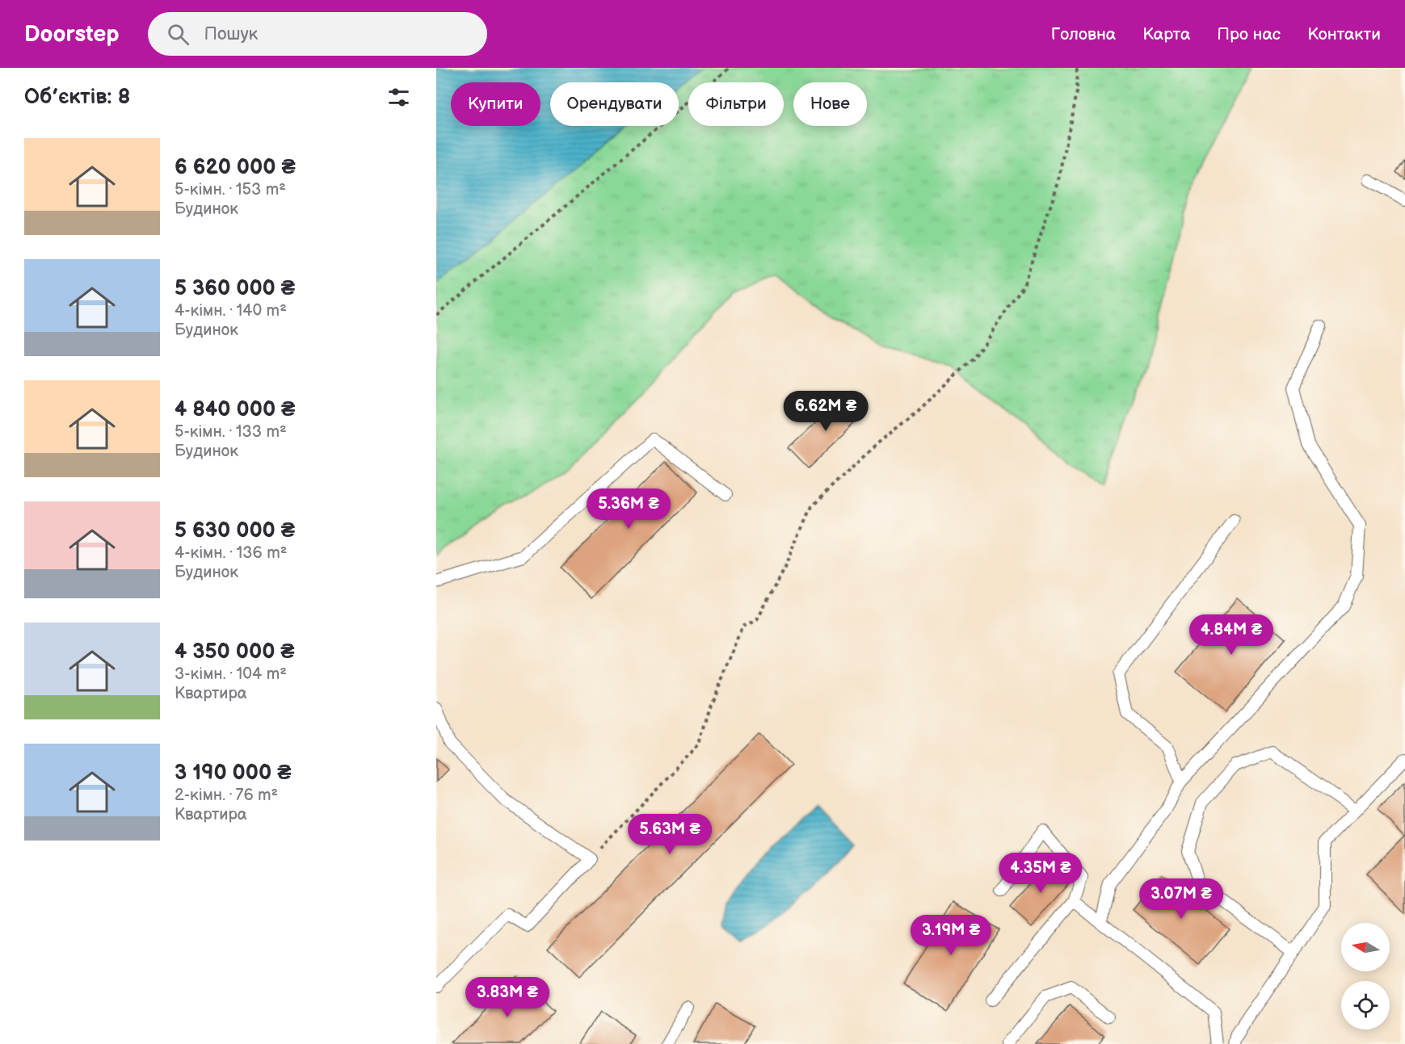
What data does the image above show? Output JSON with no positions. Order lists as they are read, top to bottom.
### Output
{
  "north": "left",
  "page": {
    "header": "Doorstep",
    "search": "Пошук",
    "nav": [
      "Головна",
      "Карта",
      "Про нас",
      "Контакти"
    ],
    "heading": "Об’єктів: 8",
    "chip": [
      "Купити",
      "Орендувати",
      "Фільтри",
      "Нове"
    ],
    "list": [
      {
        "name": "6 620 000 ₴",
        "note": "5-кімн. · 153 m² · Будинок"
      },
      {
        "name": "5 360 000 ₴",
        "note": "4-кімн. · 140 m² · Будинок"
      },
      {
        "name": "4 840 000 ₴",
        "note": "5-кімн. · 133 m² · Будинок"
      },
      {
        "name": "5 630 000 ₴",
        "note": "4-кімн. · 136 m² · Будинок"
      },
      {
        "name": "4 350 000 ₴",
        "note": "3-кімн. · 104 m² · Квартира"
      },
      {
        "name": "3 190 000 ₴",
        "note": "2-кімн. · 76 m² · Квартира"
      }
    ],
    "price": [
      "6.62M ₴",
      "5.36M ₴",
      "4.84M ₴",
      "5.63M ₴",
      "4.35M ₴",
      "3.07M ₴",
      "3.19M ₴",
      "3.83M ₴"
    ]
  }
}
